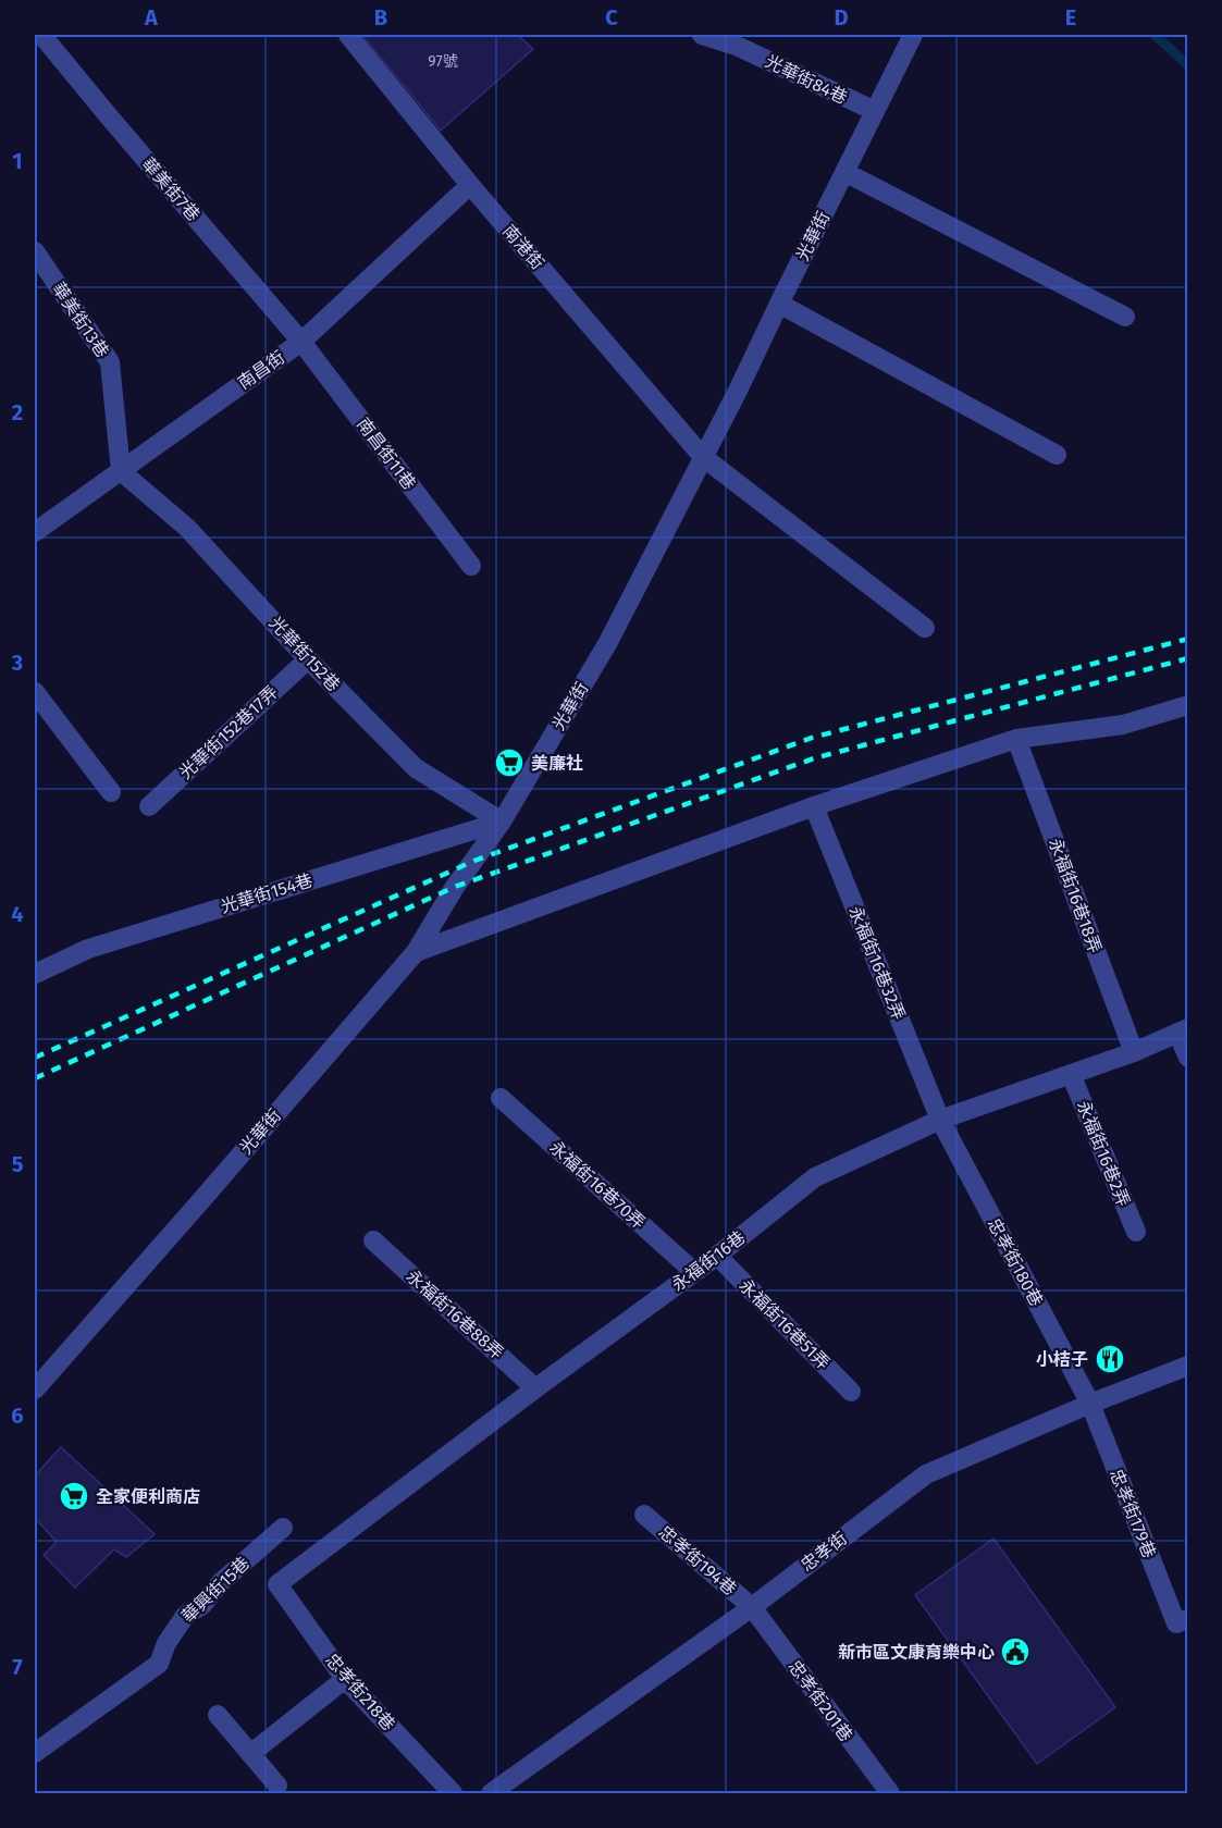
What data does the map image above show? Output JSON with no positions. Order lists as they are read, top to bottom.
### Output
{
  "streets": {
    "street": [
      "光華街84巷",
      "華美街7巷",
      "光華街",
      "南港街",
      "華美街13巷",
      "南昌街",
      "南昌街11巷",
      "光華街152巷",
      "光華街152巷17弄",
      "光華街154巷",
      "永福街16巷18弄",
      "永福街16巷32弄",
      "永福街16巷2弄",
      "永福街16巷70弄",
      "永福街16巷",
      "忠孝街180巷",
      "永福街16巷88弄",
      "永福街16巷51弄",
      "忠孝街179巷",
      "忠孝街",
      "忠孝街194巷",
      "華興街15巷",
      "忠孝街218巷",
      "忠孝街201巷"
    ]
  },
  "crossings": [
    ["光華街84巷", "光華街"],
    ["華美街7巷", "南昌街"],
    ["華美街7巷", "南昌街11巷"],
    ["光華街", "南港街"],
    ["光華街", "光華街152巷"],
    ["光華街", "光華街154巷"],
    ["南港街", "南昌街"],
    ["華美街13巷", "南昌街"],
    ["華美街13巷", "光華街152巷"],
    ["南昌街", "南昌街11巷"],
    ["南昌街", "光華街152巷"],
    ["光華街152巷", "光華街152巷17弄"],
    ["光華街152巷", "光華街154巷"],
    ["永福街16巷18弄", "永福街16巷"],
    ["永福街16巷32弄", "永福街16巷"],
    ["永福街16巷32弄", "忠孝街180巷"],
    ["永福街16巷2弄", "永福街16巷"],
    ["永福街16巷70弄", "永福街16巷"],
    ["永福街16巷", "忠孝街180巷"],
    ["永福街16巷", "永福街16巷88弄"],
    ["永福街16巷", "永福街16巷51弄"],
    ["永福街16巷", "忠孝街218巷"],
    ["忠孝街180巷", "忠孝街179巷"],
    ["忠孝街180巷", "忠孝街"],
    ["忠孝街179巷", "忠孝街"],
    ["忠孝街", "忠孝街194巷"],
    ["忠孝街", "忠孝街201巷"],
    ["忠孝街194巷", "忠孝街201巷"]
  ],
  "places": {
    "supermarket": ["美廉社", "全家便利商店"],
    "restaurant": ["小桔子"],
    "public building": ["新市區文康育樂中心"]
  },
  "house_numbers": ["97號"],
  "grid": {
    "columns": [
      "A",
      "B",
      "C",
      "D",
      "E"
    ],
    "rows": [
      "1",
      "2",
      "3",
      "4",
      "5",
      "6",
      "7"
    ]
  }
}
